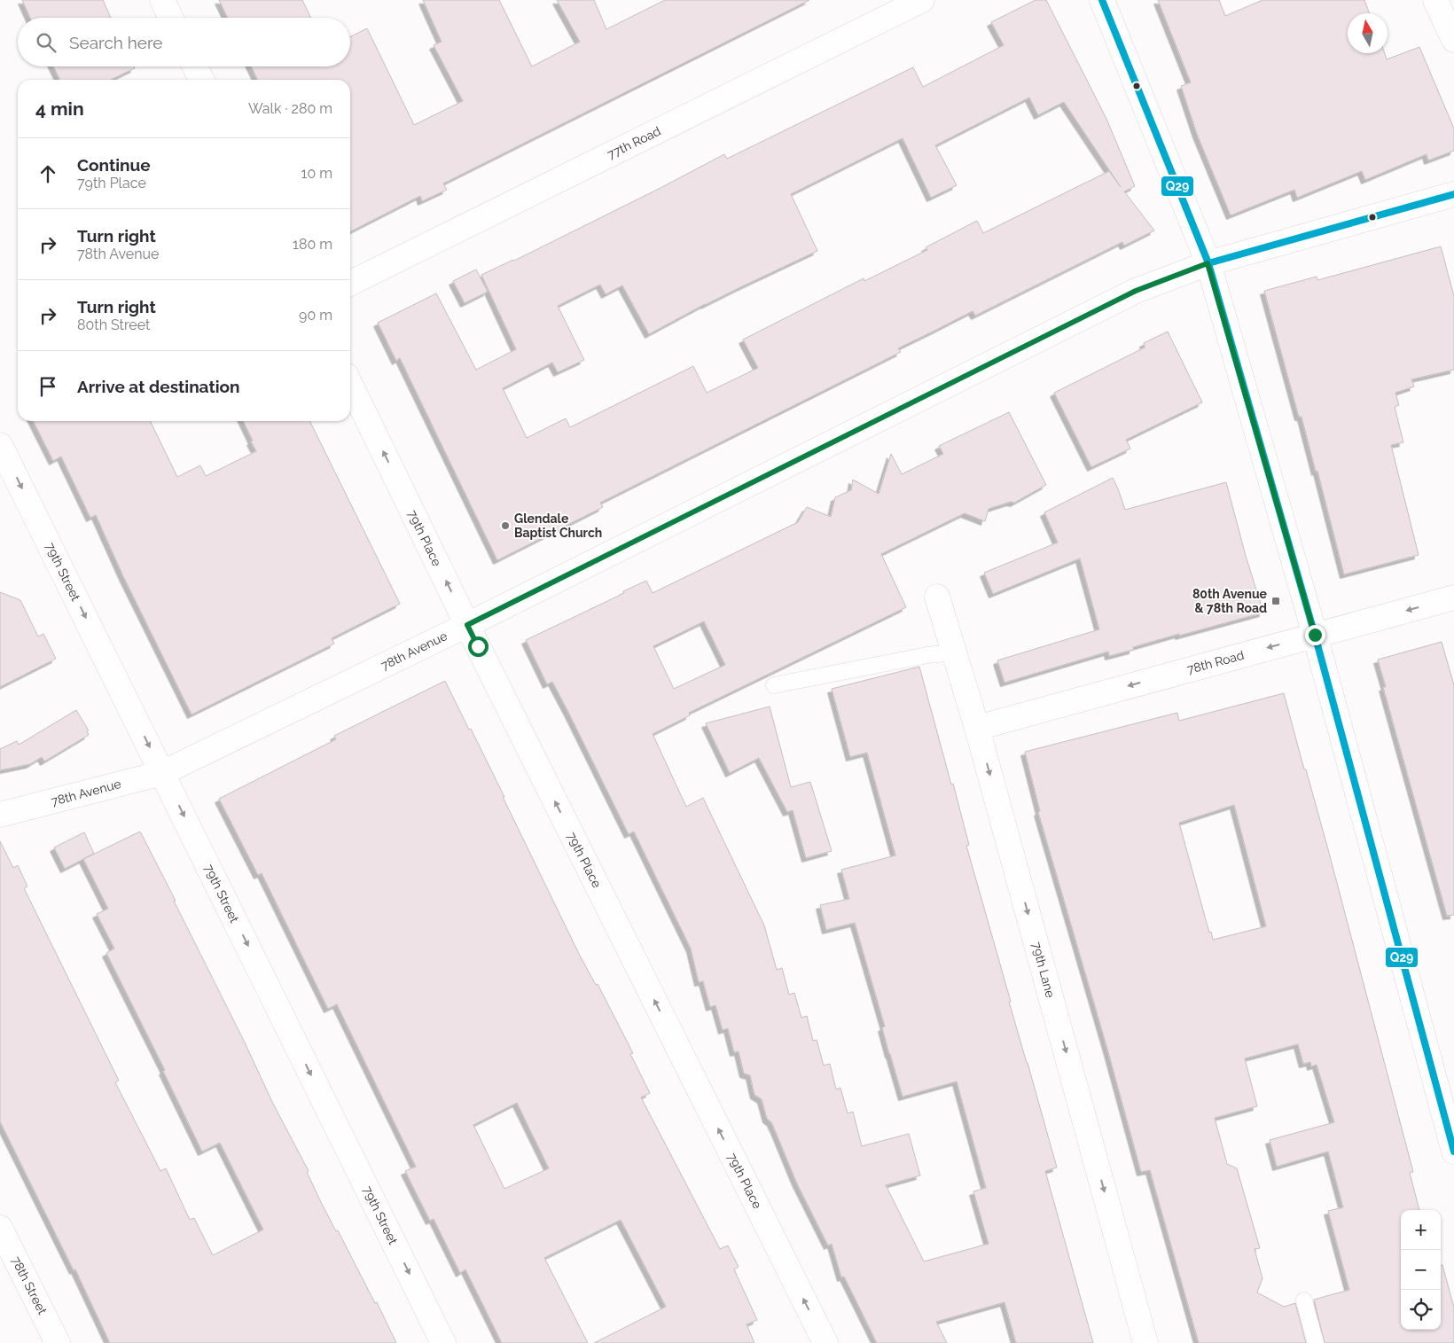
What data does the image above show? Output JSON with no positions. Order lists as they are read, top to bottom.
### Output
{
  "streets": {
    "street": [
      "77th Road",
      "79th Place",
      "79th Street",
      "78th Avenue",
      "78th Road",
      "79th Lane",
      "78th Street"
    ]
  },
  "crossings": [
    ["79th Place", "78th Avenue"],
    ["79th Street", "78th Avenue"],
    ["78th Road", "79th Lane"]
  ],
  "one_way": [
    "79th Place",
    "79th Street",
    "78th Road",
    "79th Lane"
  ],
  "places": {
    "other": ["Glendale Baptist Church"],
    "transit": ["80th Avenue & 78th Road"]
  },
  "lines": ["transit line Q29"],
  "north": "top",
  "page": {
    "search": "Search here",
    "heading": ["4 min", "Walk · 280 m"],
    "list": [
      ["Continue", "79th Place", "10 m"],
      ["Turn right", "78th Avenue", "180 m"],
      ["Turn right", "80th Street", "90 m"],
      "Arrive at destination"
    ],
    "map_buttons": ["+", "−"]
  }
}
